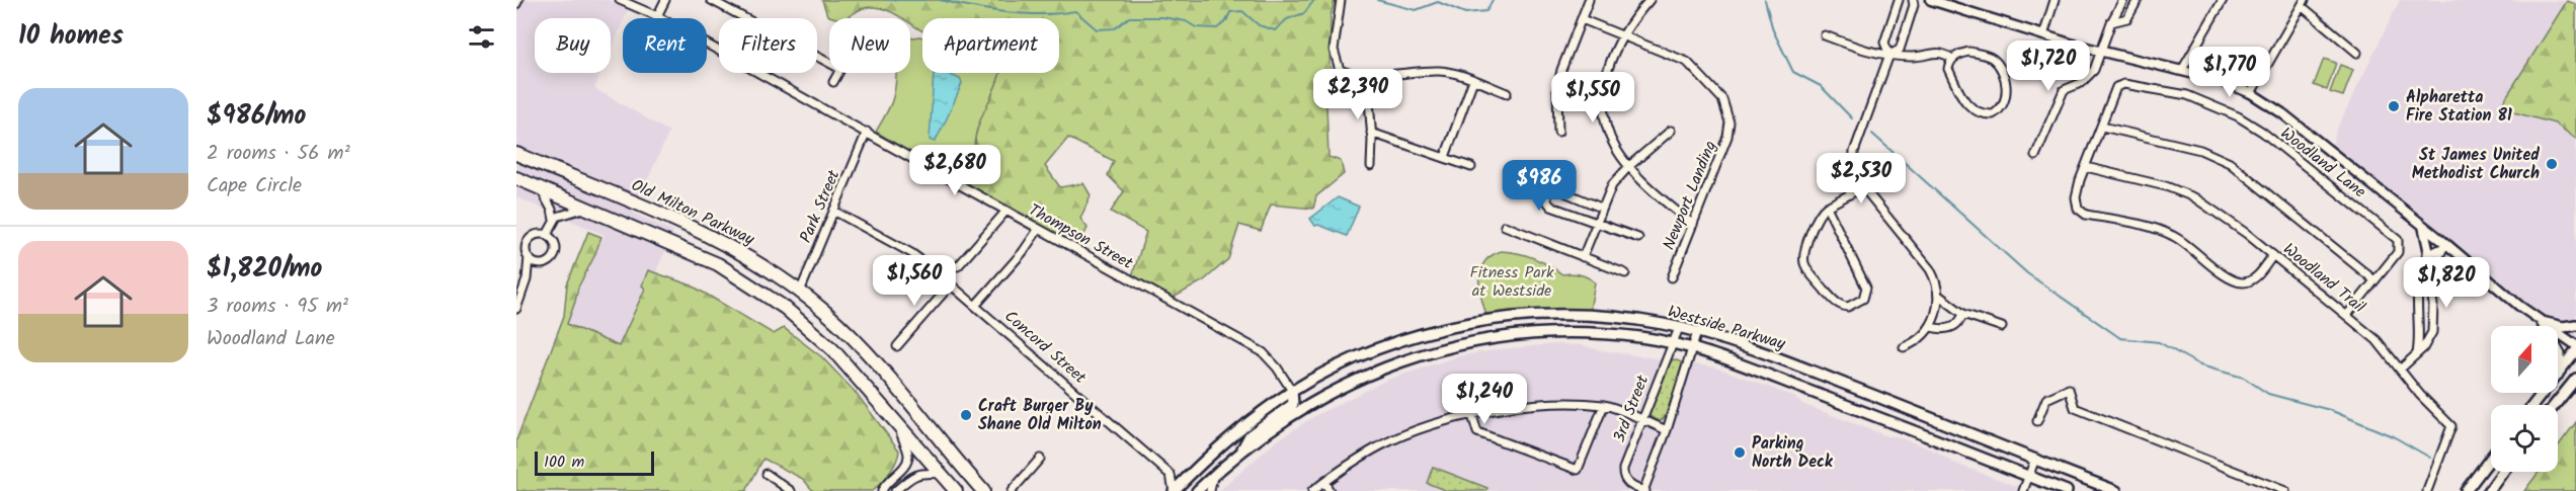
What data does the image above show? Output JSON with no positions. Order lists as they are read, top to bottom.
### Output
{
  "streets": {
    "highway": ["Old Milton Parkway"],
    "main road": ["Westside Parkway"],
    "street": [
      "Woodland Lane",
      "Newport Landing",
      "Park Street",
      "Thompson Street",
      "Woodland Trail",
      "Concord Street",
      "3rd Street"
    ]
  },
  "crossings": [
    ["Woodland Lane", "Woodland Trail"],
    ["Park Street", "Old Milton Parkway"],
    ["Park Street", "Thompson Street"],
    ["Park Street", "Concord Street"],
    ["Thompson Street", "Westside Parkway"],
    ["Westside Parkway", "3rd Street"]
  ],
  "parks": ["Fitness Park at Westside"],
  "places": [
    "Alpharetta Fire Station 81",
    "St James United Methodist Church",
    "Craft Burger By Shane Old Milton",
    "Parking North Deck"
  ],
  "scale_bar": "100 m",
  "north": "top",
  "page": {
    "heading": "10 homes",
    "chip": [
      "Buy",
      "Rent",
      "Filters",
      "New",
      "Apartment"
    ],
    "price": [
      "$1,720",
      "$1,770",
      "$2,390",
      "$1,550",
      "$2,680",
      "$2,530",
      "$986",
      "$1,560",
      "$1,820",
      "$1,240"
    ],
    "list": [
      {
        "name": "$986/mo",
        "note": "2 rooms · 56 m² · Cape Circle"
      },
      {
        "name": "$1,820/mo",
        "note": "3 rooms · 95 m² · Woodland Lane"
      }
    ],
    "scale": "100 m"
  }
}
